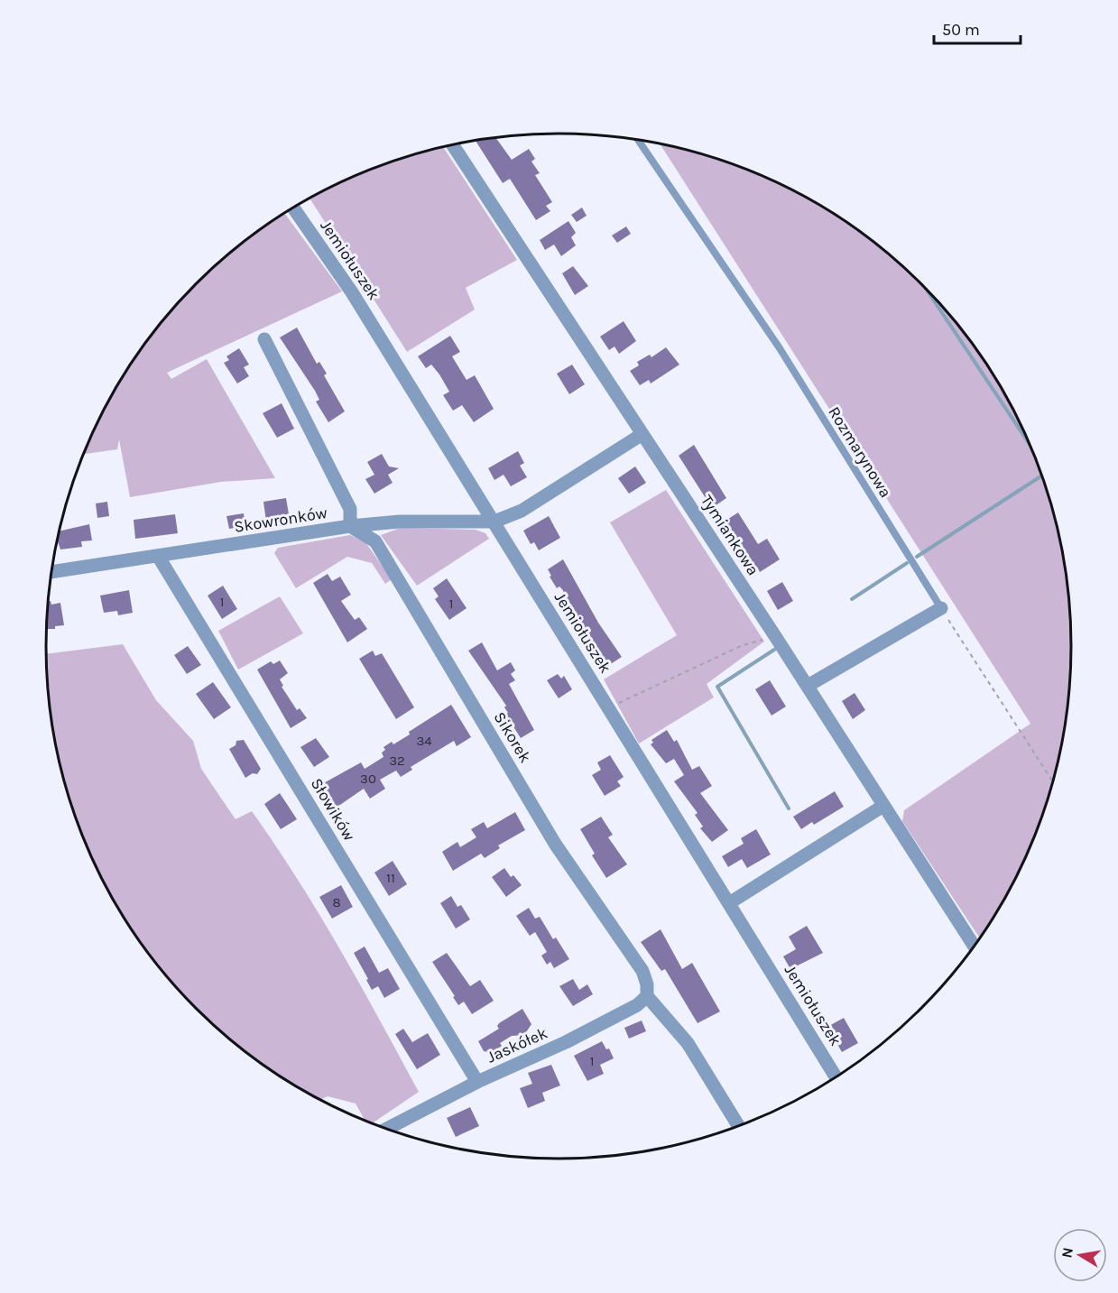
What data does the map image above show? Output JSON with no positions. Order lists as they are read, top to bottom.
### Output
{
  "streets": {
    "street": [
      "Jemiołuszek",
      "Skowronków",
      "Tymiankowa",
      "Sikorek",
      "Słowików",
      "Jaskółek"
    ],
    "lane": ["Rozmarynowa"]
  },
  "crossings": [
    ["Skowronków", "Sikorek"],
    ["Skowronków", "Słowików"],
    ["Sikorek", "Jaskółek"],
    ["Słowików", "Jaskółek"]
  ],
  "house_numbers": [
    "1",
    "1",
    "34",
    "32",
    "30",
    "11",
    "8",
    "1"
  ],
  "scale_bar": "50 m",
  "north": "left"
}
